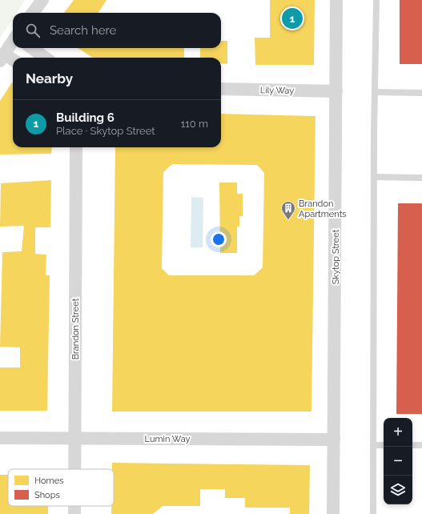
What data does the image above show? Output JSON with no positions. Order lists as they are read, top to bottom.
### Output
{
  "streets": {
    "street": [
      "Lily Way",
      "Skytop Street",
      "Brandon Street",
      "Lumin Way"
    ]
  },
  "crossings": [
    ["Lily Way", "Skytop Street"],
    ["Skytop Street", "Lumin Way"],
    ["Brandon Street", "Lumin Way"]
  ],
  "places": {
    "building": ["Brandon Apartments"]
  },
  "legend": ["Homes", "Shops"],
  "page": {
    "pins": "1",
    "search": "Search here",
    "heading": "Nearby",
    "list": [
      {
        "mark": "1",
        "name": "Building 6",
        "note": "Place · Skytop Street",
        "value": "110 m"
      }
    ],
    "map_buttons": ["+", "−"]
  }
}
